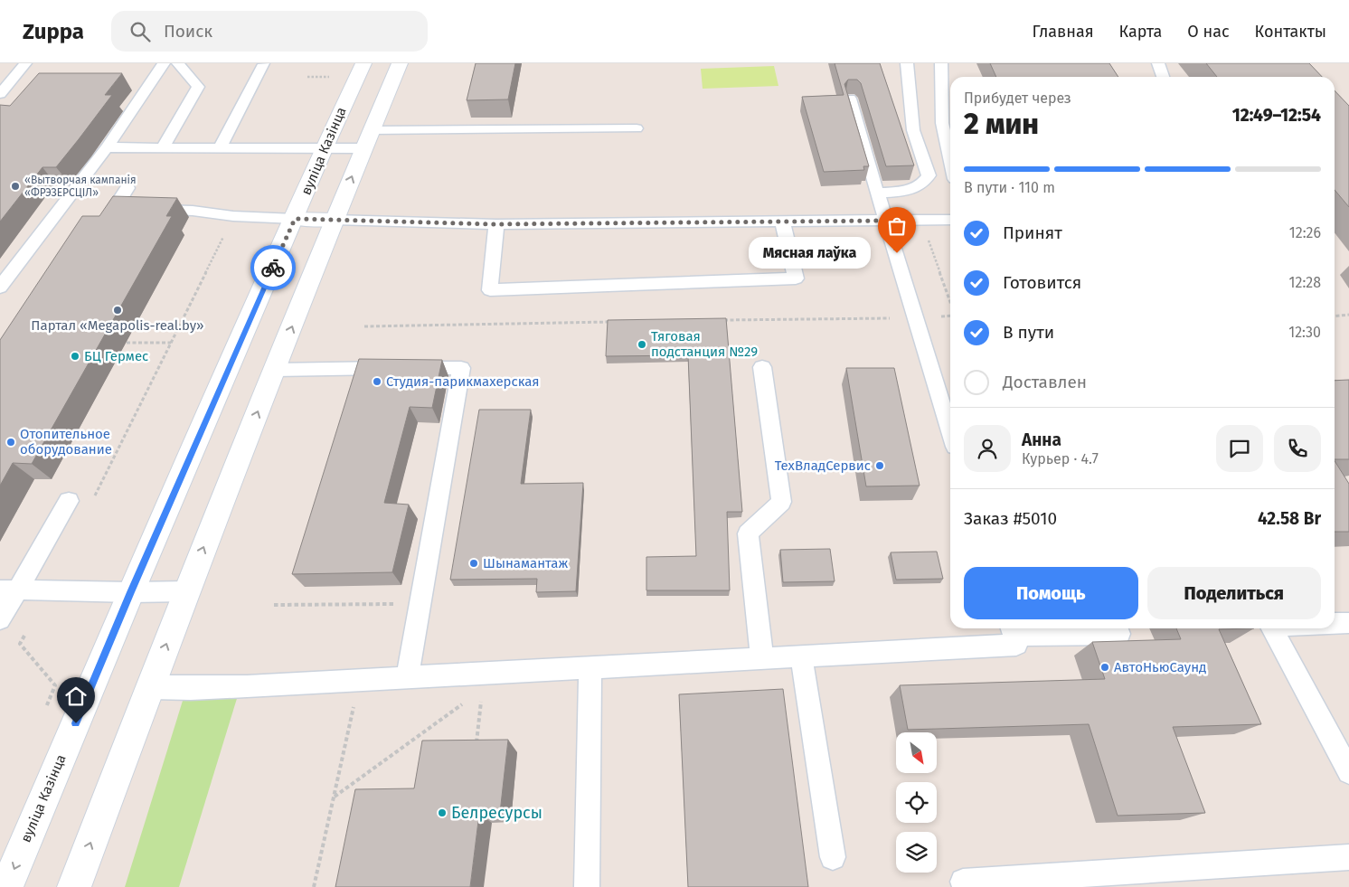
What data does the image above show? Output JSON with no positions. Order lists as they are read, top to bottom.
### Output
{
  "streets": {
    "main road": ["вуліца Казінца"]
  },
  "places": [
    "«Вытворчая кампанія «ФРЭЗЕРСЦІЛ»",
    "Мясная лаўка",
    "Партал «Megapolis-real.by»",
    "Тяговая подстанция №29",
    "БЦ Гермес",
    "Студия-парикмахерская",
    "Отопительное оборудование",
    "ТехВладСервис",
    "Шынамантаж",
    "АвтоНьюСаунд",
    "Белресурсы"
  ],
  "north": "bottom right",
  "page": {
    "header": "Zuppa",
    "search": "Поиск",
    "nav": [
      "Главная",
      "Карта",
      "О нас",
      "Контакты"
    ],
    "heading": ["2 мин", "Прибудет через", "12:49–12:54"],
    "panel": [
      "Анна",
      "Курьер · 4.7",
      "Заказ #5010",
      "42.58 Br"
    ],
    "bar": "В пути · 110 m",
    "list": [
      ["Принят", "12:26"],
      ["Готовится", "12:28"],
      ["В пути", "12:30"],
      "Доставлен"
    ],
    "bubble": "Мясная лаўка",
    "buttons": ["Помощь", "Поделиться"]
  }
}
